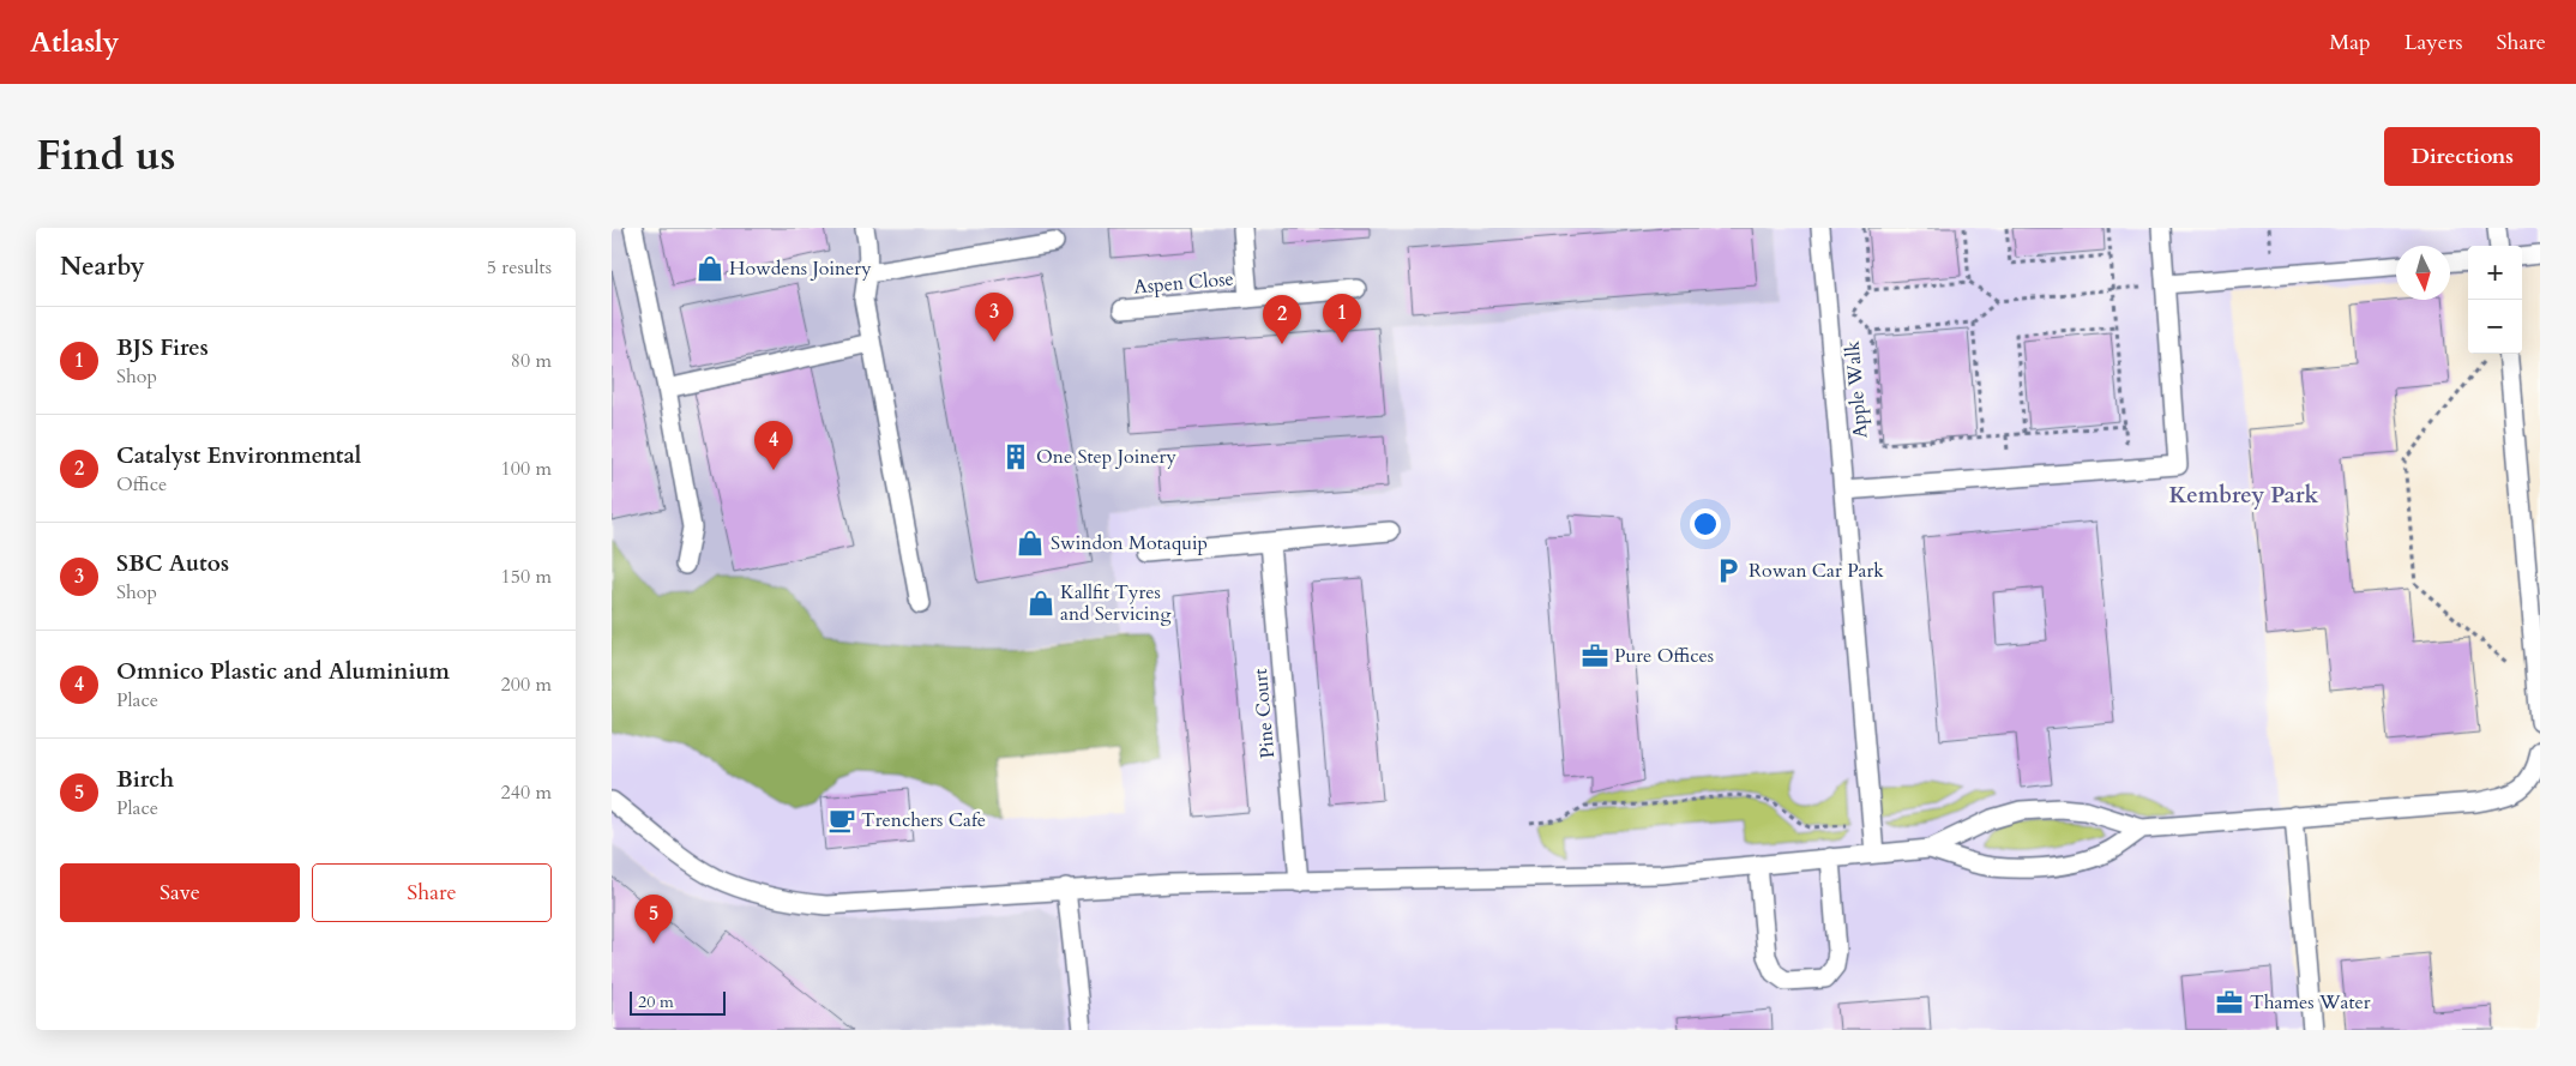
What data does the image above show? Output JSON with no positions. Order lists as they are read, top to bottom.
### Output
{
  "streets": {
    "lane": ["Aspen Close", "Pine Court"],
    "path": ["Apple Walk"]
  },
  "districts": ["Kembrey Park"],
  "places": {
    "shop": ["Howdens Joinery", "Swindon Motaquip", "Kallfit Tyres and Servicing"],
    "building": ["One Step Joinery"],
    "parking": ["Rowan Car Park"],
    "office": ["Pure Offices", "Thames Water"],
    "cafe": ["Trenchers Cafe"]
  },
  "scale_bar": "20 m",
  "north": "bottom",
  "page": {
    "header": "Atlasly",
    "nav": ["Map", "Layers", "Share"],
    "title": "Find us",
    "buttons": [
      "Directions",
      ["Save", "Share"]
    ],
    "heading": ["Nearby", "5 results"],
    "map_buttons": ["+", "−"],
    "pins": [
      "3",
      "1",
      "2",
      "4",
      "5"
    ],
    "list": [
      {
        "mark": "1",
        "name": "BJS Fires",
        "note": "Shop",
        "value": "80 m"
      },
      {
        "mark": "2",
        "name": "Catalyst Environmental",
        "note": "Office",
        "value": "100 m"
      },
      {
        "mark": "3",
        "name": "SBC Autos",
        "note": "Shop",
        "value": "150 m"
      },
      {
        "mark": "4",
        "name": "Omnico Plastic and Aluminium",
        "note": "Place",
        "value": "200 m"
      },
      {
        "mark": "5",
        "name": "Birch",
        "note": "Place",
        "value": "240 m"
      }
    ],
    "scale": "20 m"
  }
}
